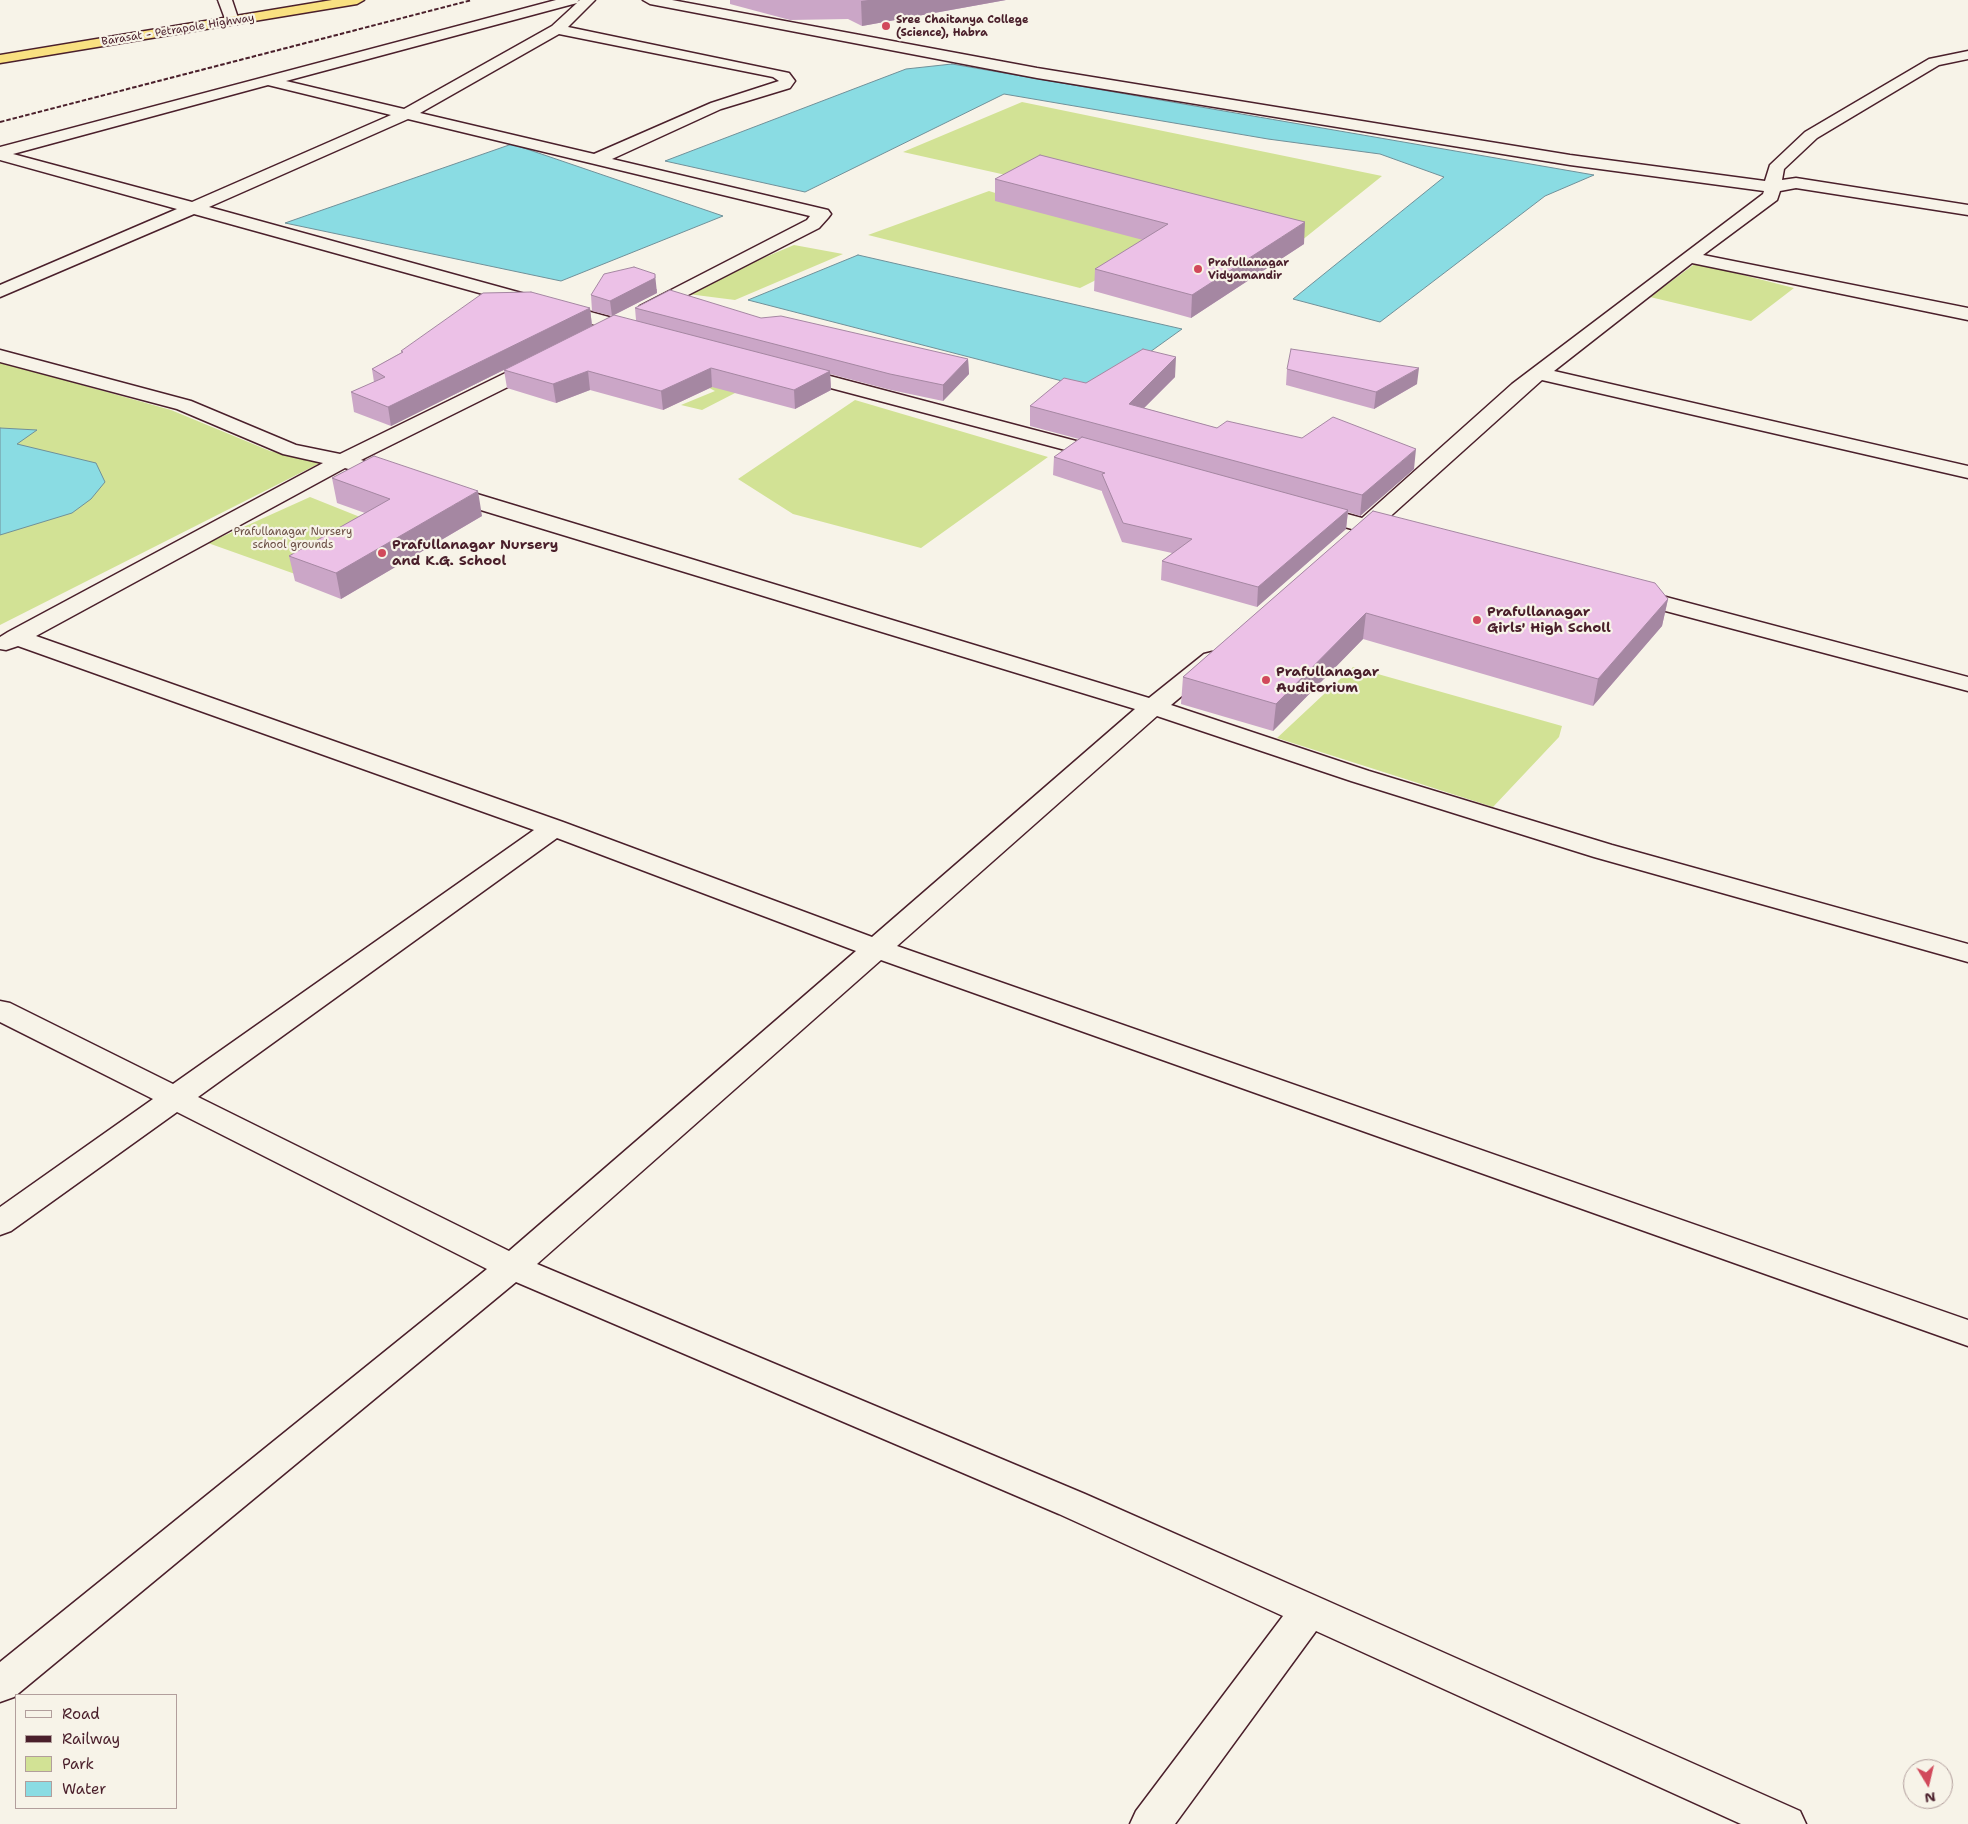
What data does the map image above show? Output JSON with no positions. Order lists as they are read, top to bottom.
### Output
{
  "streets": {
    "highway": ["Barasat - Petrapole Highway"]
  },
  "parks": ["Prafullanagar Nursery school grounds"],
  "places": [
    "Sree Chaitanya College (Science), Habra",
    "Prafullanagar Vidyamandir",
    "Prafullanagar Nursery and K.G. School",
    "Prafullanagar Girls' High Scholl",
    "Prafullanagar Auditorium"
  ],
  "legend": [
    "Road",
    "Railway",
    "Park",
    "Water"
  ],
  "north": "bottom"
}
